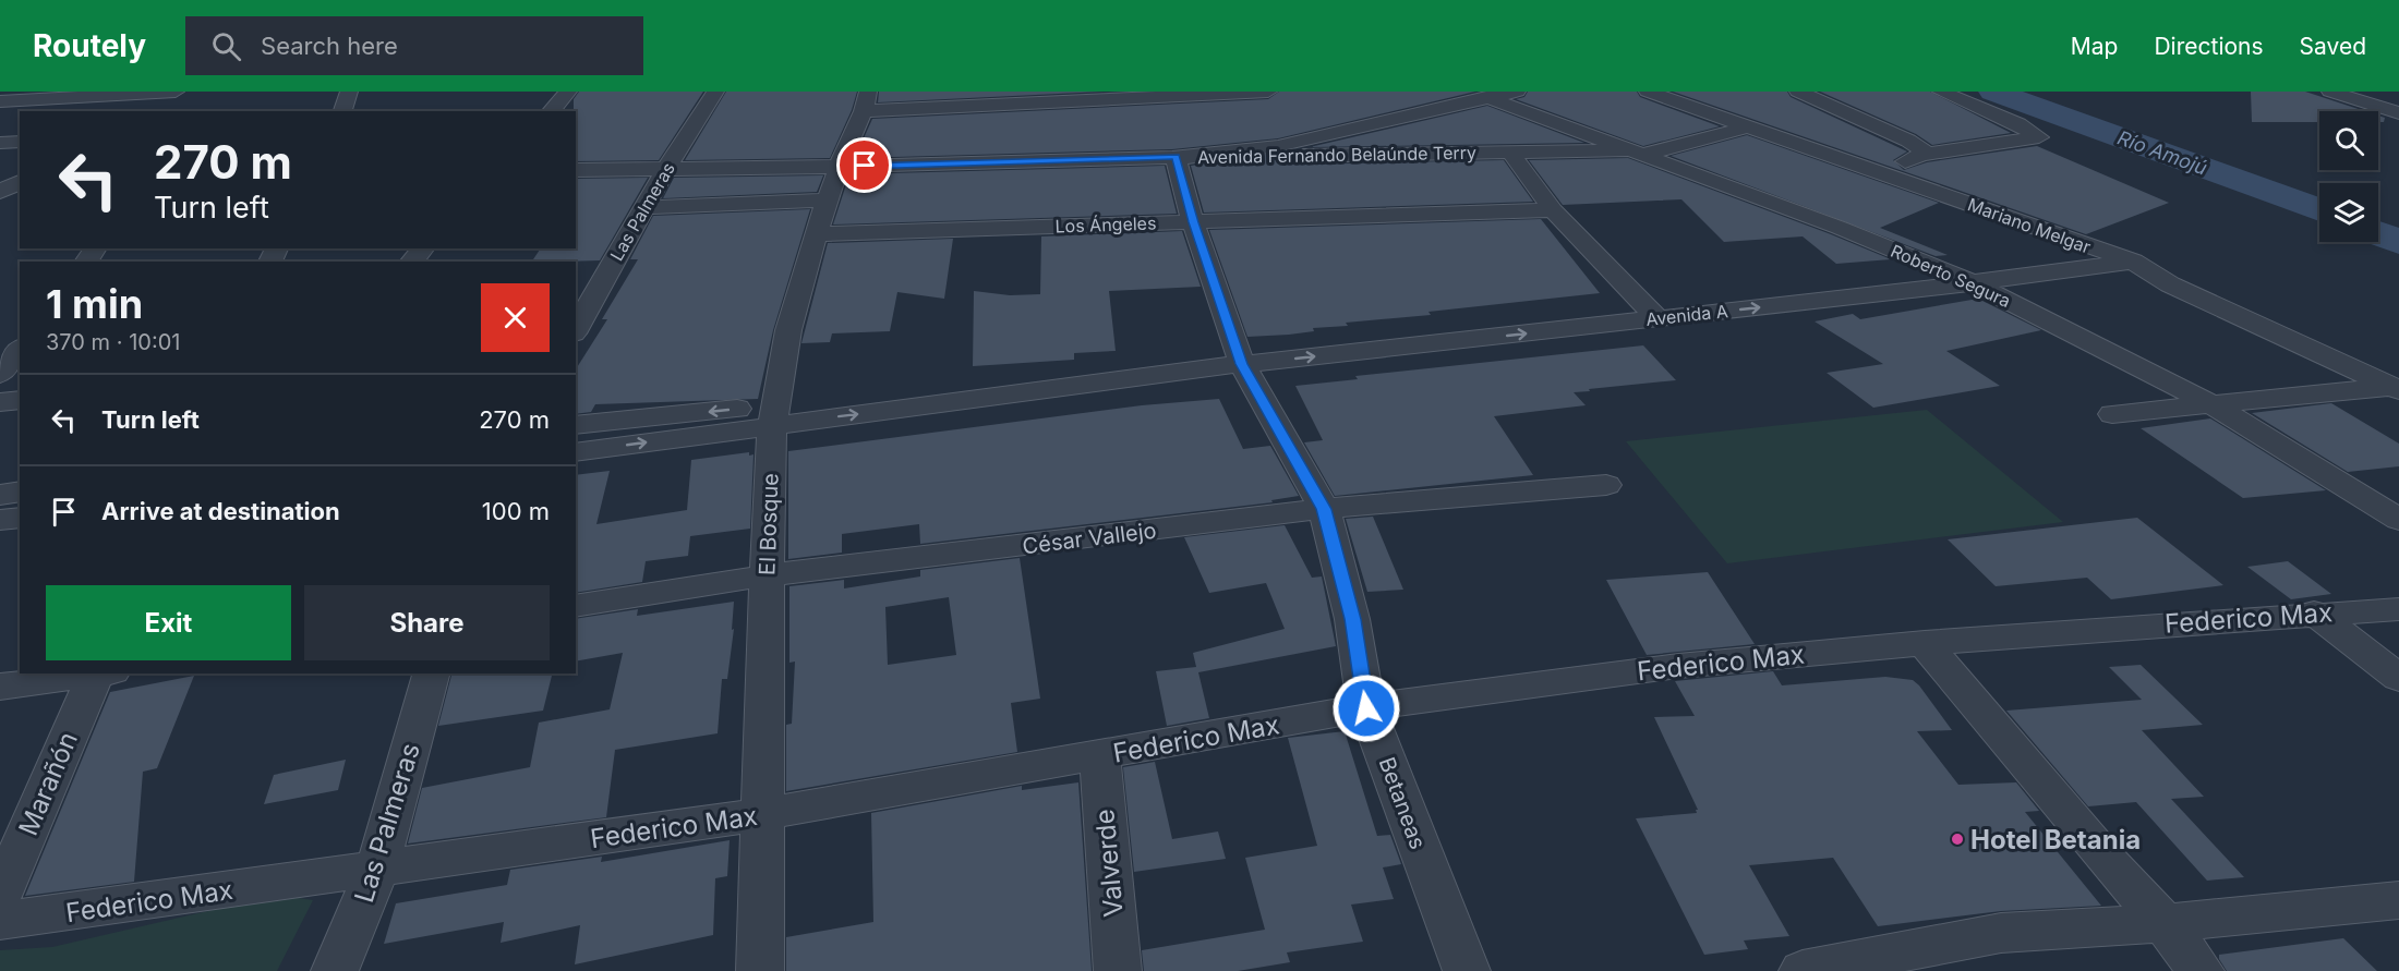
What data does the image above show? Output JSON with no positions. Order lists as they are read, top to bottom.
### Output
{
  "streets": {
    "street": [
      "Avenida Fernando Belaúnde Terry",
      "Las Palmeras",
      "Los Ángeles",
      "Mariano Melgar",
      "Roberto Segura",
      "Avenida A",
      "El Bosque",
      "César Vallejo",
      "Federico Max",
      "Marañón",
      "Betaneas",
      "Valverde"
    ]
  },
  "crossings": [
    ["Avenida Fernando Belaúnde Terry", "Las Palmeras"],
    ["Avenida Fernando Belaúnde Terry", "Roberto Segura"],
    ["Avenida Fernando Belaúnde Terry", "El Bosque"],
    ["Avenida Fernando Belaúnde Terry", "Betaneas"],
    ["Las Palmeras", "Federico Max"],
    ["Los Ángeles", "El Bosque"],
    ["Los Ángeles", "Betaneas"],
    ["Mariano Melgar", "Avenida A"],
    ["Roberto Segura", "Avenida A"],
    ["Avenida A", "Betaneas"],
    ["El Bosque", "César Vallejo"],
    ["El Bosque", "Federico Max"],
    ["César Vallejo", "Betaneas"],
    ["Federico Max", "Betaneas"],
    ["Federico Max", "Valverde"]
  ],
  "water": ["Río Amojú"],
  "places": ["Hotel Betania"],
  "page": {
    "header": "Routely",
    "search": "Search here",
    "nav": ["Map", "Directions", "Saved"],
    "turn": ["270 m", "Turn left"],
    "heading": ["1 min", "370 m · 10:01"],
    "list": [
      {
        "name": "Turn left",
        "value": "270 m"
      },
      {
        "name": "Arrive at destination",
        "value": "100 m"
      }
    ],
    "buttons": ["Exit", "Share"]
  }
}
